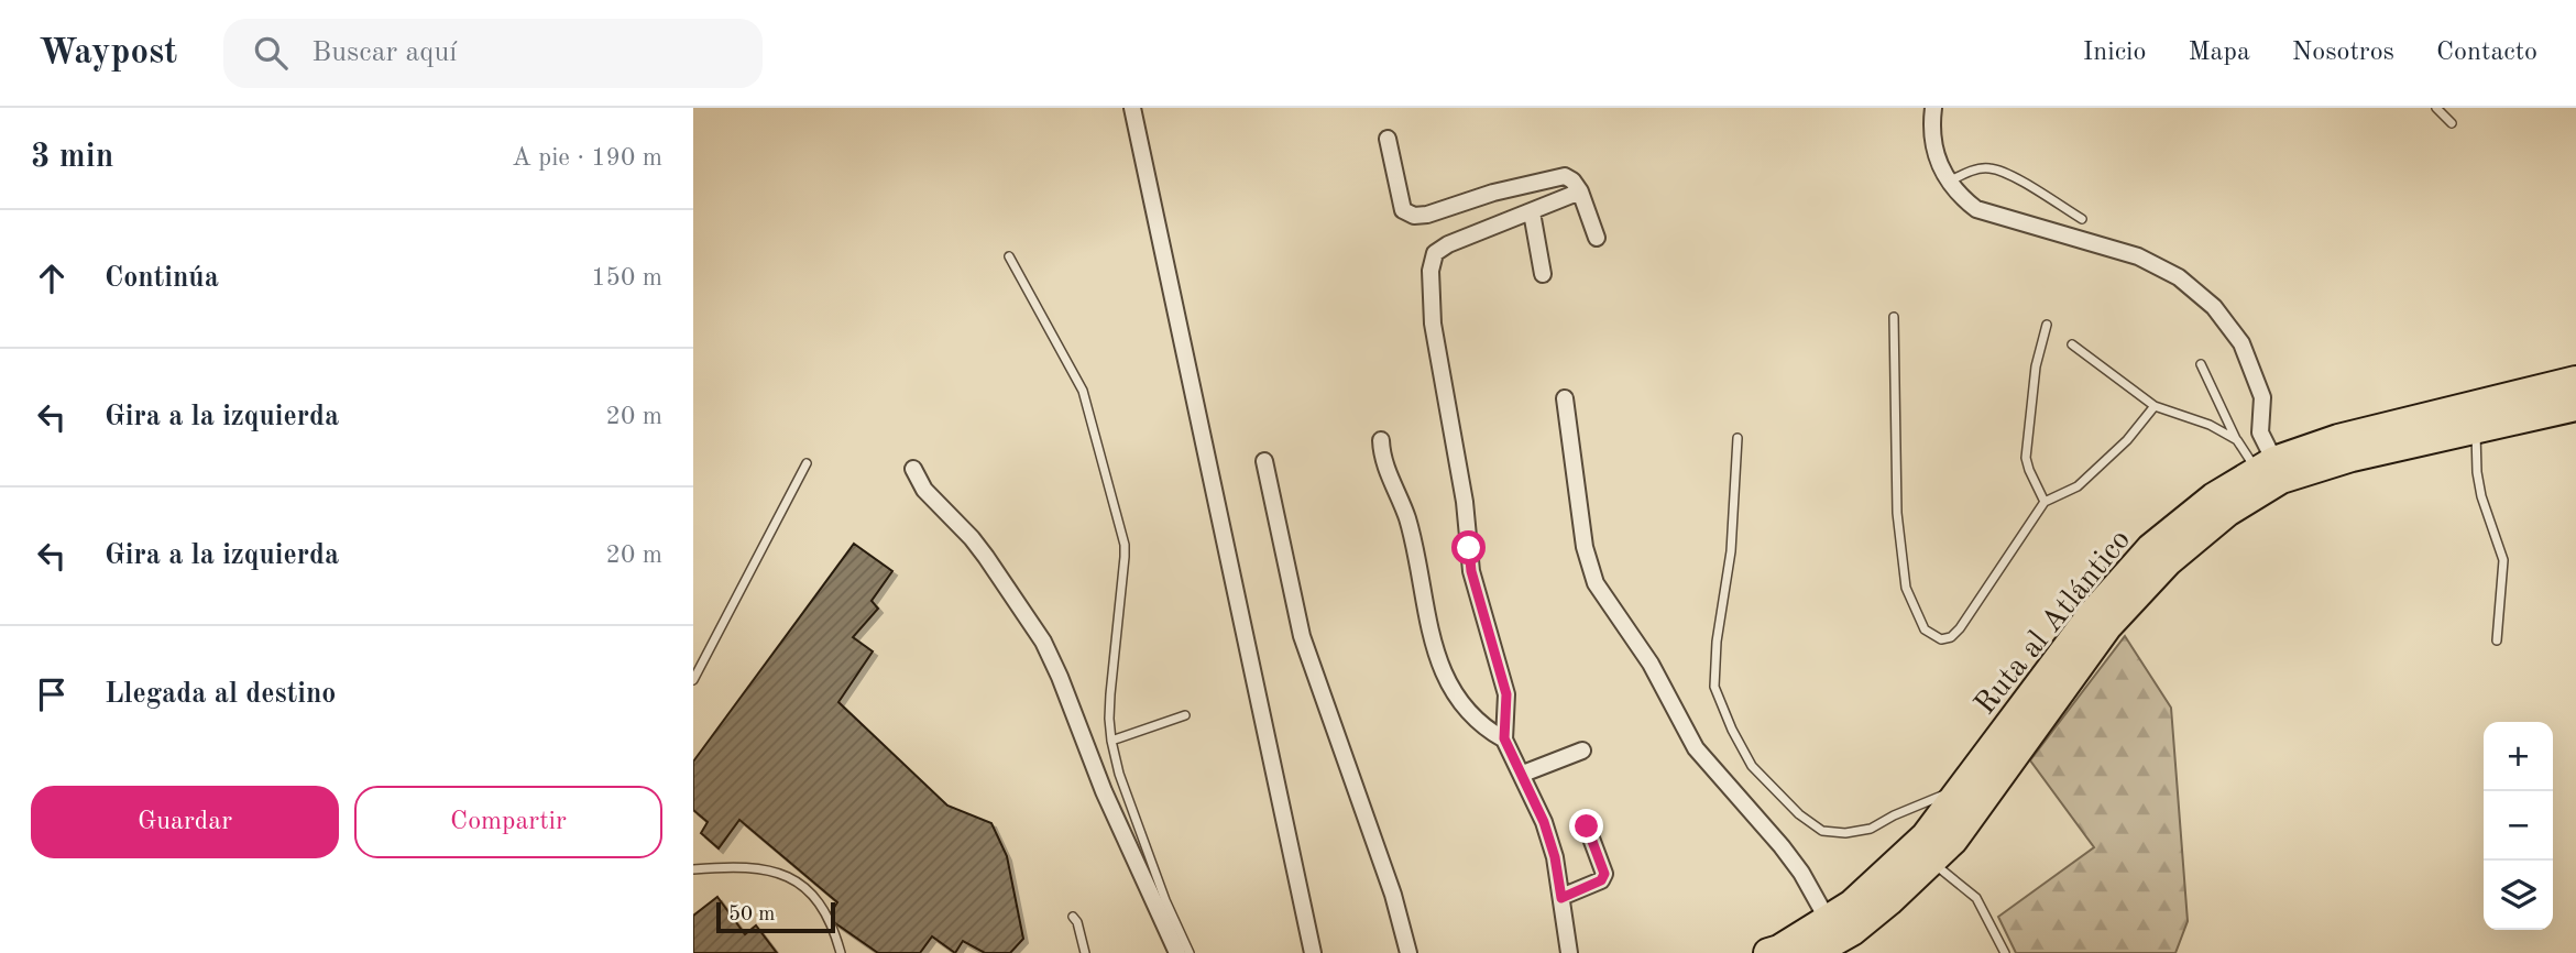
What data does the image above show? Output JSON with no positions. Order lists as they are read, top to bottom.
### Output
{
  "streets": {
    "highway": ["Ruta al Atlántico"]
  },
  "scale_bar": "50 m",
  "page": {
    "header": "Waypost",
    "search": "Buscar aquí",
    "nav": [
      "Inicio",
      "Mapa",
      "Nosotros",
      "Contacto"
    ],
    "heading": ["3 min", "A pie · 190 m"],
    "list": [
      ["Continúa", "150 m"],
      ["Gira a la izquierda", "20 m"],
      ["Gira a la izquierda", "20 m"],
      "Llegada al destino"
    ],
    "map_buttons": ["+", "−"],
    "buttons": ["Guardar", "Compartir"],
    "scale": "50 m"
  }
}
